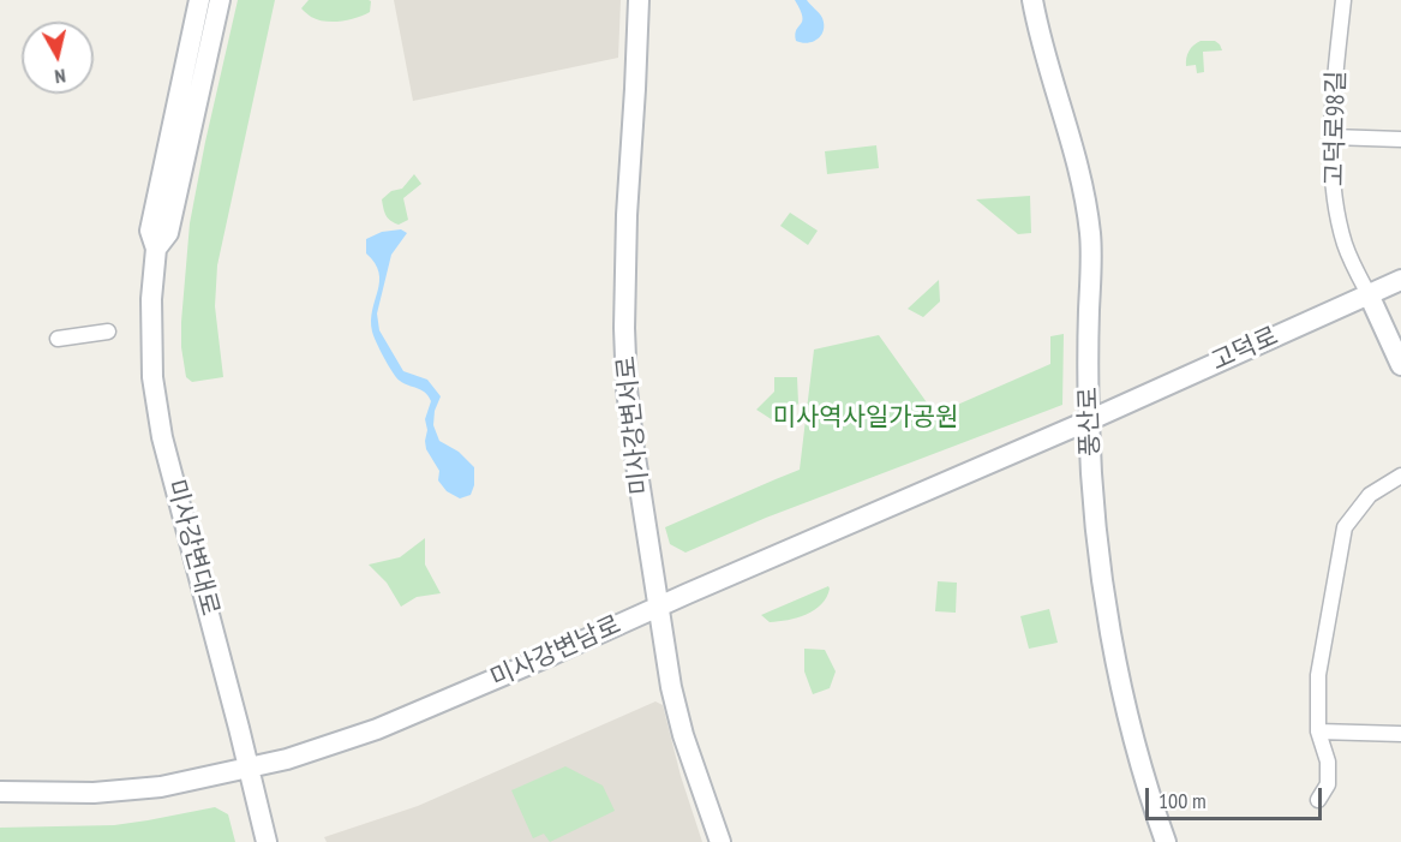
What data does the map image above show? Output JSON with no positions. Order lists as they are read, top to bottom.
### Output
{
  "streets": {
    "main road": [
      "고덕로",
      "풍산로",
      "미사강변서로",
      "미사강변대로",
      "미사강변남로"
    ],
    "street": ["고덕로98길"]
  },
  "crossings": [
    ["고덕로98길", "고덕로"],
    ["고덕로", "풍산로"],
    ["고덕로", "미사강변남로"],
    ["풍산로", "미사강변남로"],
    ["미사강변서로", "미사강변남로"],
    ["미사강변대로", "미사강변남로"]
  ],
  "parks": ["미사역사일가공원"],
  "scale_bar": "100 m",
  "north": "bottom"
}
